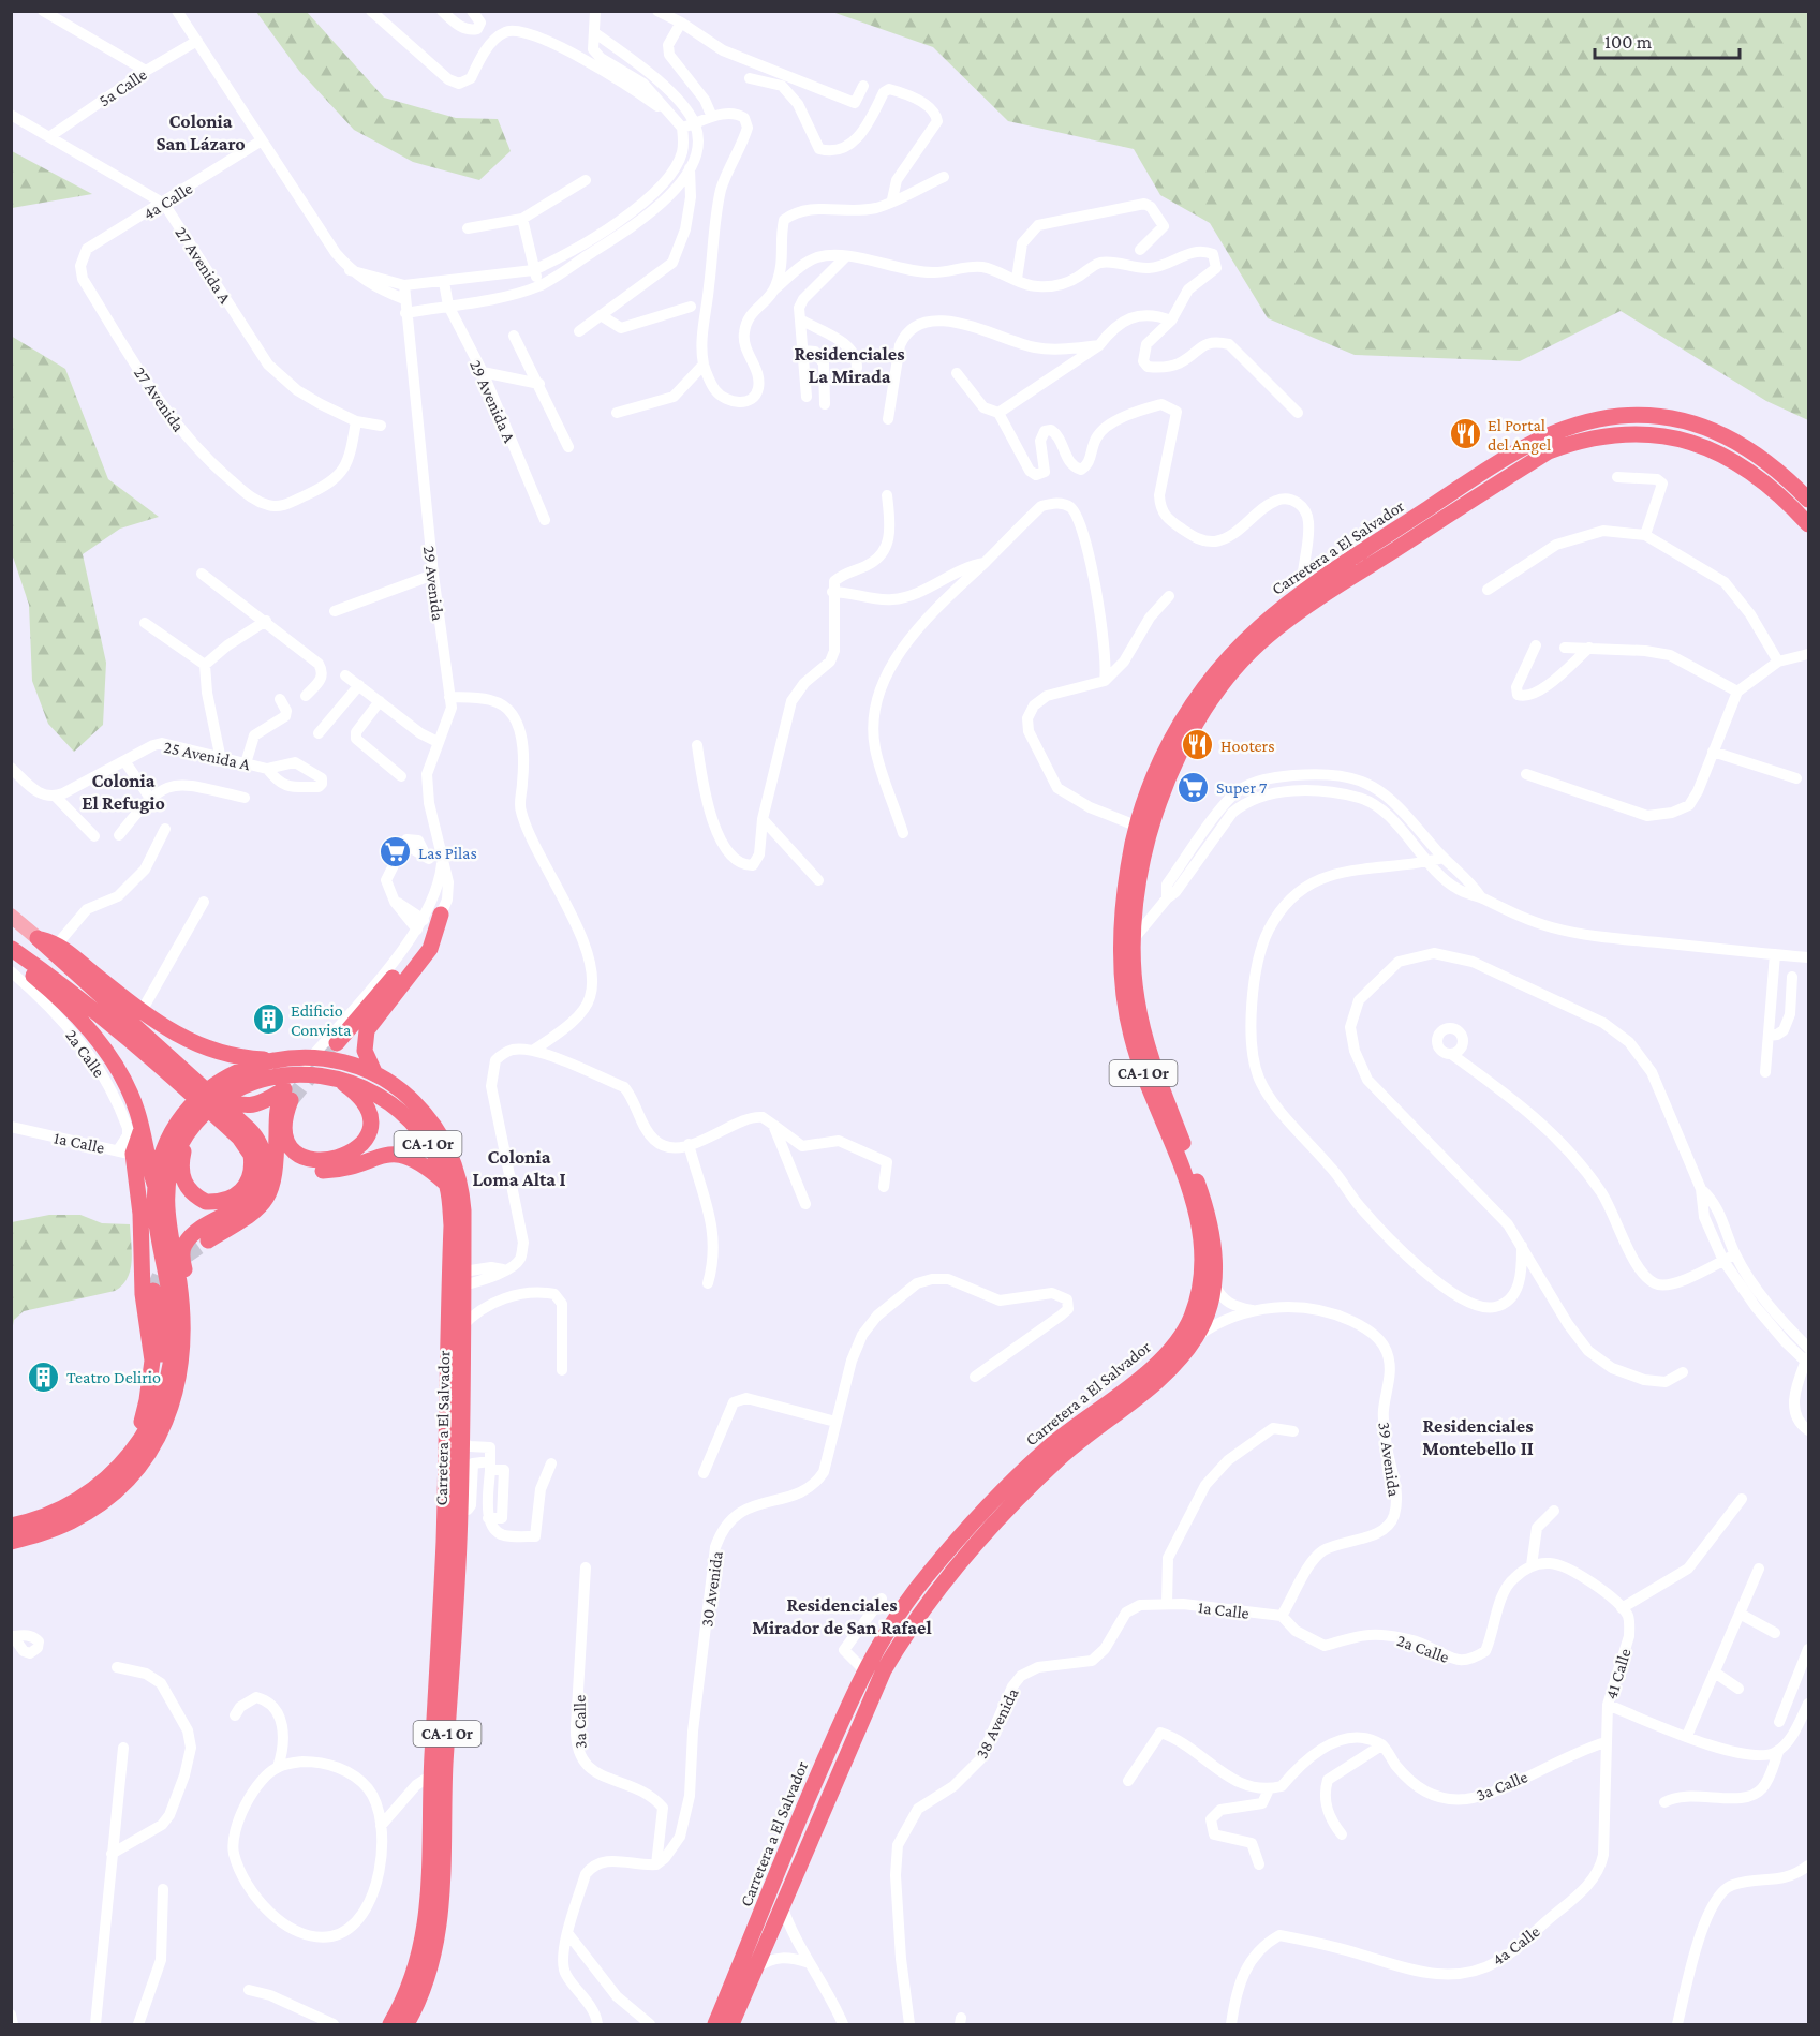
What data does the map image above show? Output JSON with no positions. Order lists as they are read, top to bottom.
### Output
{
  "streets": {
    "highway": ["Carretera a El Salvador", "CA-1 Or"],
    "street": [
      "5a Calle",
      "4a Calle",
      "27 Avenida A",
      "27 Avenida",
      "29 Avenida A",
      "29 Avenida",
      "25 Avenida A",
      "2a Calle",
      "1a Calle",
      "39 Avenida",
      "30 Avenida",
      "41 Calle",
      "3a Calle",
      "38 Avenida"
    ]
  },
  "crossings": [
    ["5a Calle", "27 Avenida A"],
    ["4a Calle", "27 Avenida A"],
    ["4a Calle", "27 Avenida"],
    ["4a Calle", "41 Calle"],
    ["4a Calle", "3a Calle"],
    ["27 Avenida A", "27 Avenida"],
    ["Carretera a El Salvador", "CA-1 Or"],
    ["Carretera a El Salvador", "39 Avenida"],
    ["2a Calle", "1a Calle"],
    ["2a Calle", "39 Avenida"],
    ["1a Calle", "39 Avenida"],
    ["1a Calle", "38 Avenida"],
    ["30 Avenida", "3a Calle"],
    ["41 Calle", "3a Calle"]
  ],
  "districts": [
    "Colonia San Lázaro",
    "Residenciales La Mirada",
    "Colonia El Refugio",
    "Colonia Loma Alta I",
    "Residenciales Montebello II",
    "Residenciales Mirador de San Rafael"
  ],
  "places": {
    "restaurant": ["El Portal del Angel", "Hooters"],
    "supermarket": ["Super 7", "Las Pilas"],
    "building": ["Edificio Convista", "Teatro Delirio"]
  },
  "scale_bar": "100 m"
}
